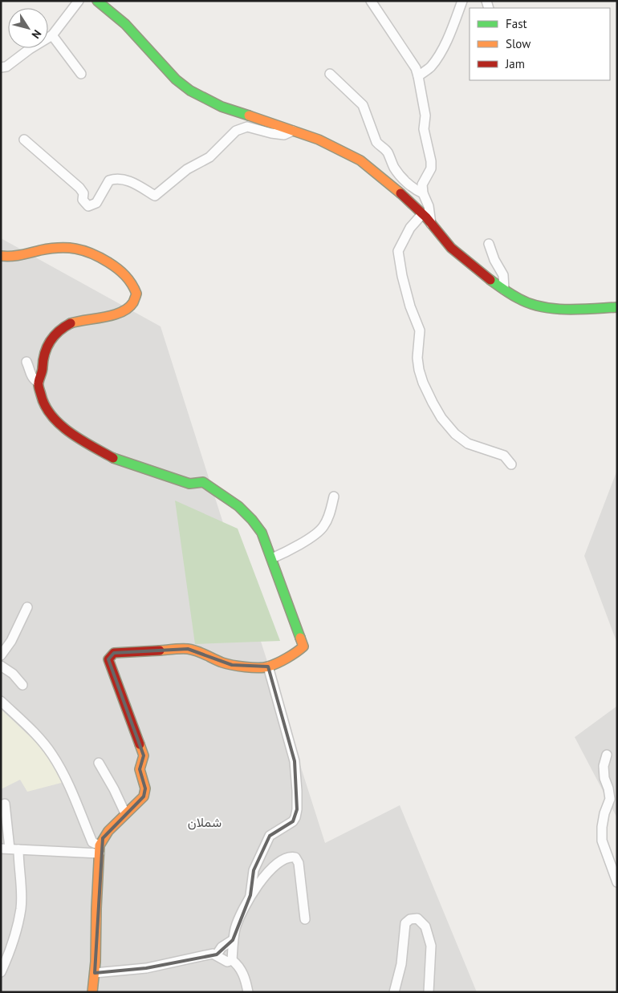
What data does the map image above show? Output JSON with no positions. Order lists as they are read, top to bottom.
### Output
{
  "districts": ["شملان"],
  "legend": ["Fast", "Slow", "Jam"],
  "north": "bottom right"
}
